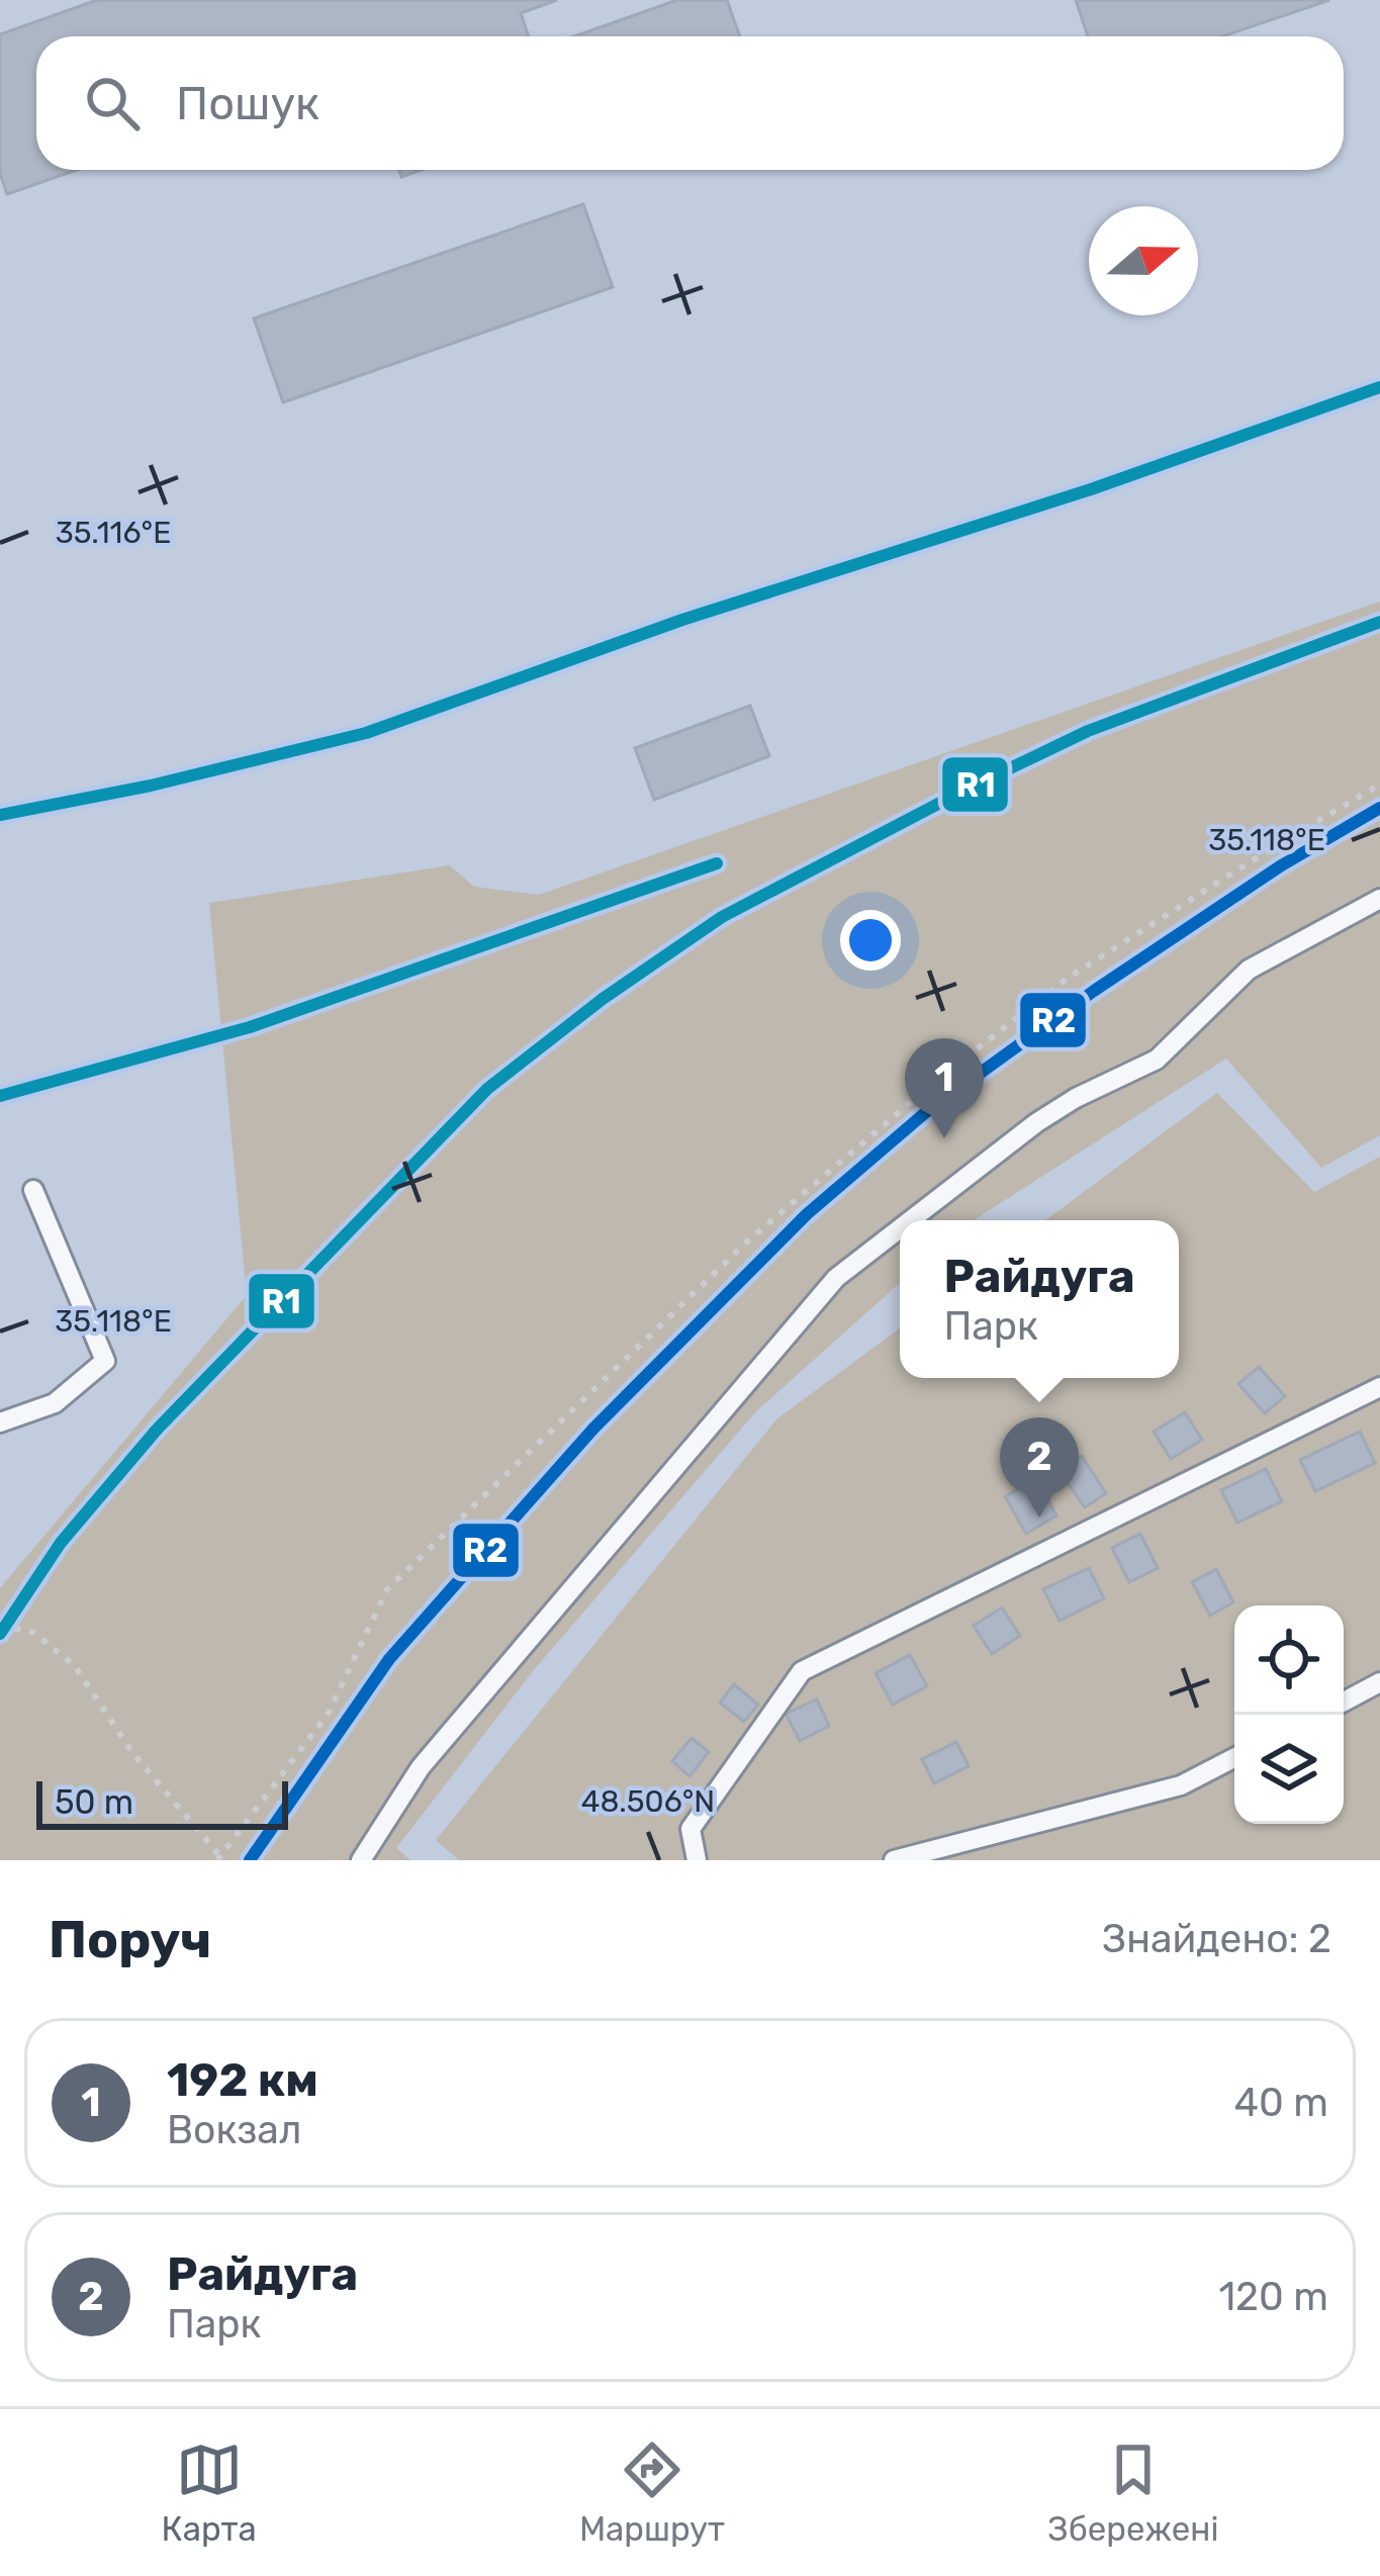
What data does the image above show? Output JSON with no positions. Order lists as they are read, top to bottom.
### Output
{
  "lines": ["transit line R1", "transit line R2"],
  "scale_bar": "50 m",
  "north": "right",
  "page": {
    "search": "Пошук",
    "pins": ["1", "2"],
    "popup": ["Райдуга", "Парк"],
    "scale": "50 m",
    "heading": ["Поруч", "Знайдено: 2"],
    "list": [
      {
        "mark": "1",
        "name": "192 км",
        "note": "Вокзал",
        "value": "40 m"
      },
      {
        "mark": "2",
        "name": "Райдуга",
        "note": "Парк",
        "value": "120 m"
      }
    ],
    "nav": ["Карта", "Маршрут", "Збережені"]
  },
  "coordinates": ["35.116°E", "35.118°E", "48.506°N"]
}
